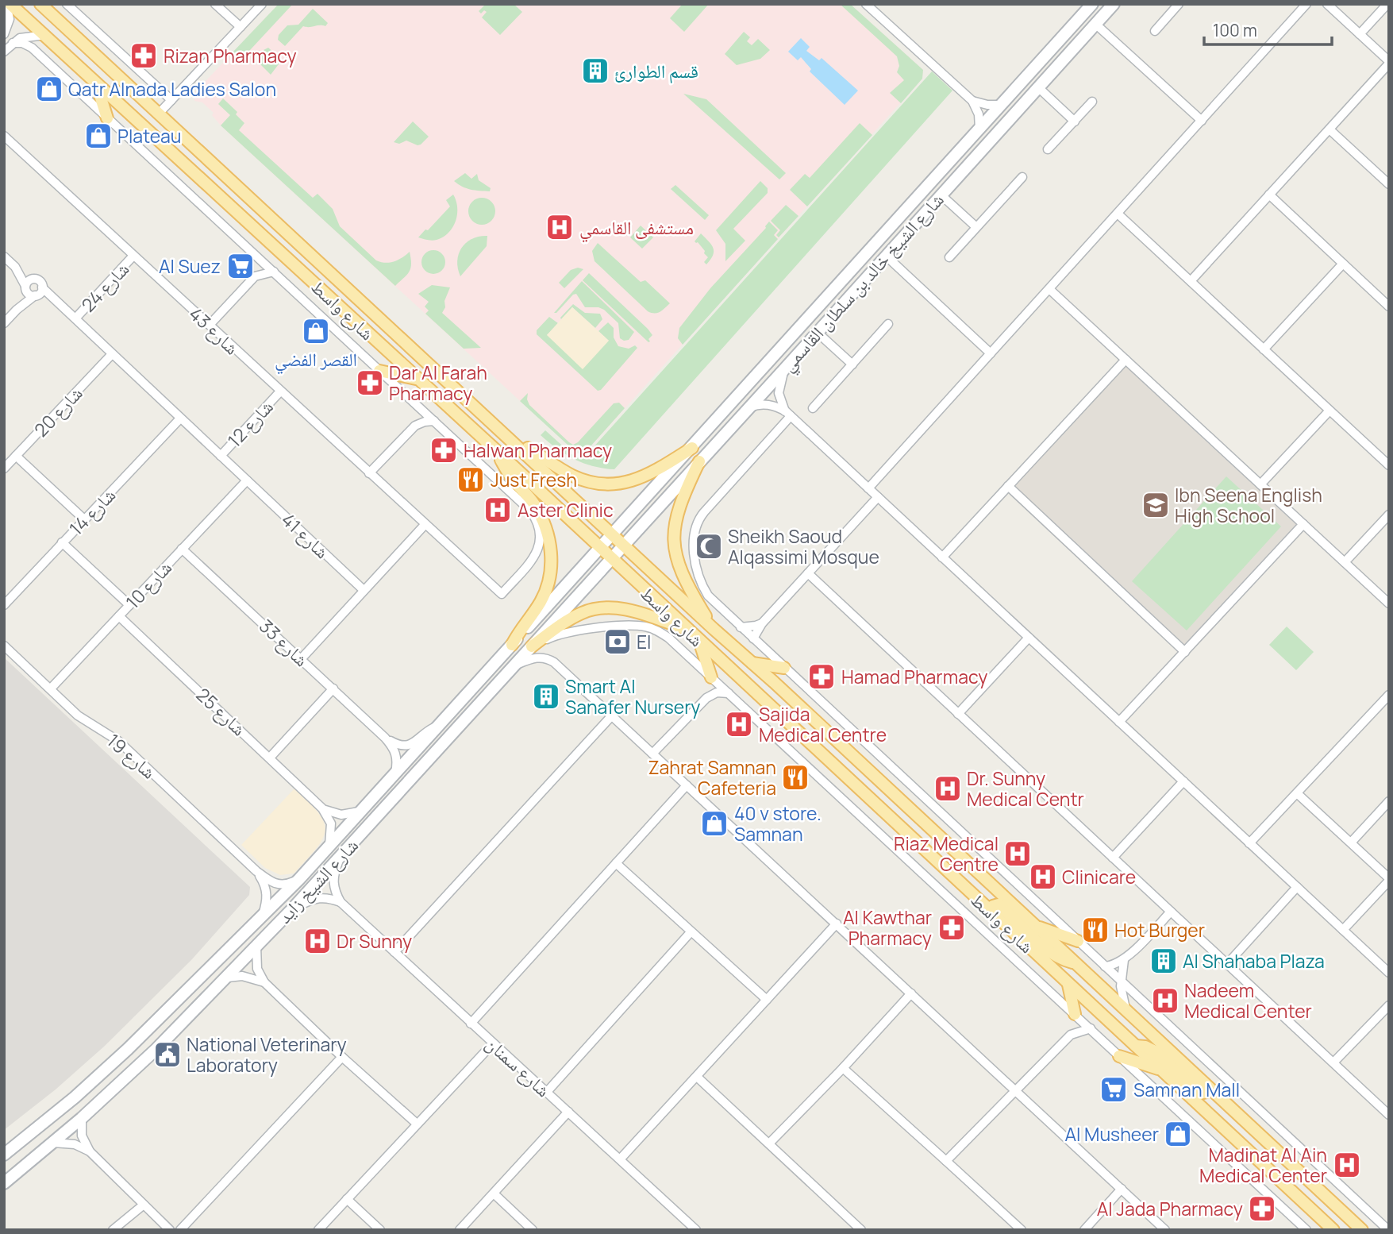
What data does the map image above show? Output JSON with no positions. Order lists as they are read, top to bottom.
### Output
{
  "streets": {
    "main road": ["شارع الشيخ خالد بن سلطان القاسمي", "شارع واسط", "شارع الشيخ زايد"],
    "street": [
      "شارع 24",
      "شارع 43",
      "شارع 20",
      "شارع 12",
      "شارع 14",
      "شارع 41",
      "شارع 10",
      "شارع 33",
      "شارع 25",
      "شارع 19",
      "شارع سمنان"
    ]
  },
  "crossings": [
    ["شارع الشيخ خالد بن سلطان القاسمي", "شارع واسط"],
    ["شارع الشيخ خالد بن سلطان القاسمي", "شارع الشيخ زايد"],
    ["شارع 24", "شارع 43"],
    ["شارع 24", "شارع 41"],
    ["شارع واسط", "شارع الشيخ زايد"],
    ["شارع 43", "شارع 12"],
    ["شارع 20", "شارع 41"],
    ["شارع 12", "شارع 41"],
    ["شارع 14", "شارع 41"],
    ["شارع 41", "شارع 10"],
    ["شارع 10", "شارع 33"],
    ["شارع 10", "شارع 25"],
    ["شارع 10", "شارع 19"],
    ["شارع 33", "شارع الشيخ زايد"]
  ],
  "places": {
    "pharmacy": [
      "Rizan Pharmacy",
      "Dar Al Farah Pharmacy",
      "Halwan Pharmacy",
      "Hamad Pharmacy",
      "Al Kawthar Pharmacy",
      "Al Jada Pharmacy"
    ],
    "building": ["قسم الطوارئ", "Smart Al Sanafer Nursery", "Al Shahaba Plaza"],
    "shop": [
      "Qatr Alnada Ladies Salon",
      "Plateau",
      "القصر الفضي",
      "40 v store. Samnan",
      "Al Musheer"
    ],
    "hospital": [
      "مستشفى القاسمي",
      "Aster Clinic",
      "Sajida Medical Centre",
      "Dr. Sunny Medical Centr",
      "Riaz Medical Centre",
      "Clinicare",
      "Dr Sunny",
      "Nadeem Medical Center",
      "Madinat Al Ain Medical Center"
    ],
    "supermarket": ["Al Suez", "Samnan Mall"],
    "restaurant": ["Just Fresh", "Zahrat Samnan Cafeteria", "Hot Burger"],
    "school or university": ["Ibn Seena English High School"],
    "mosque": ["Sheikh Saoud Alqassimi Mosque"],
    "bank": ["EI"],
    "public building": ["National Veterinary Laboratory"]
  },
  "scale_bar": "100 m"
}
